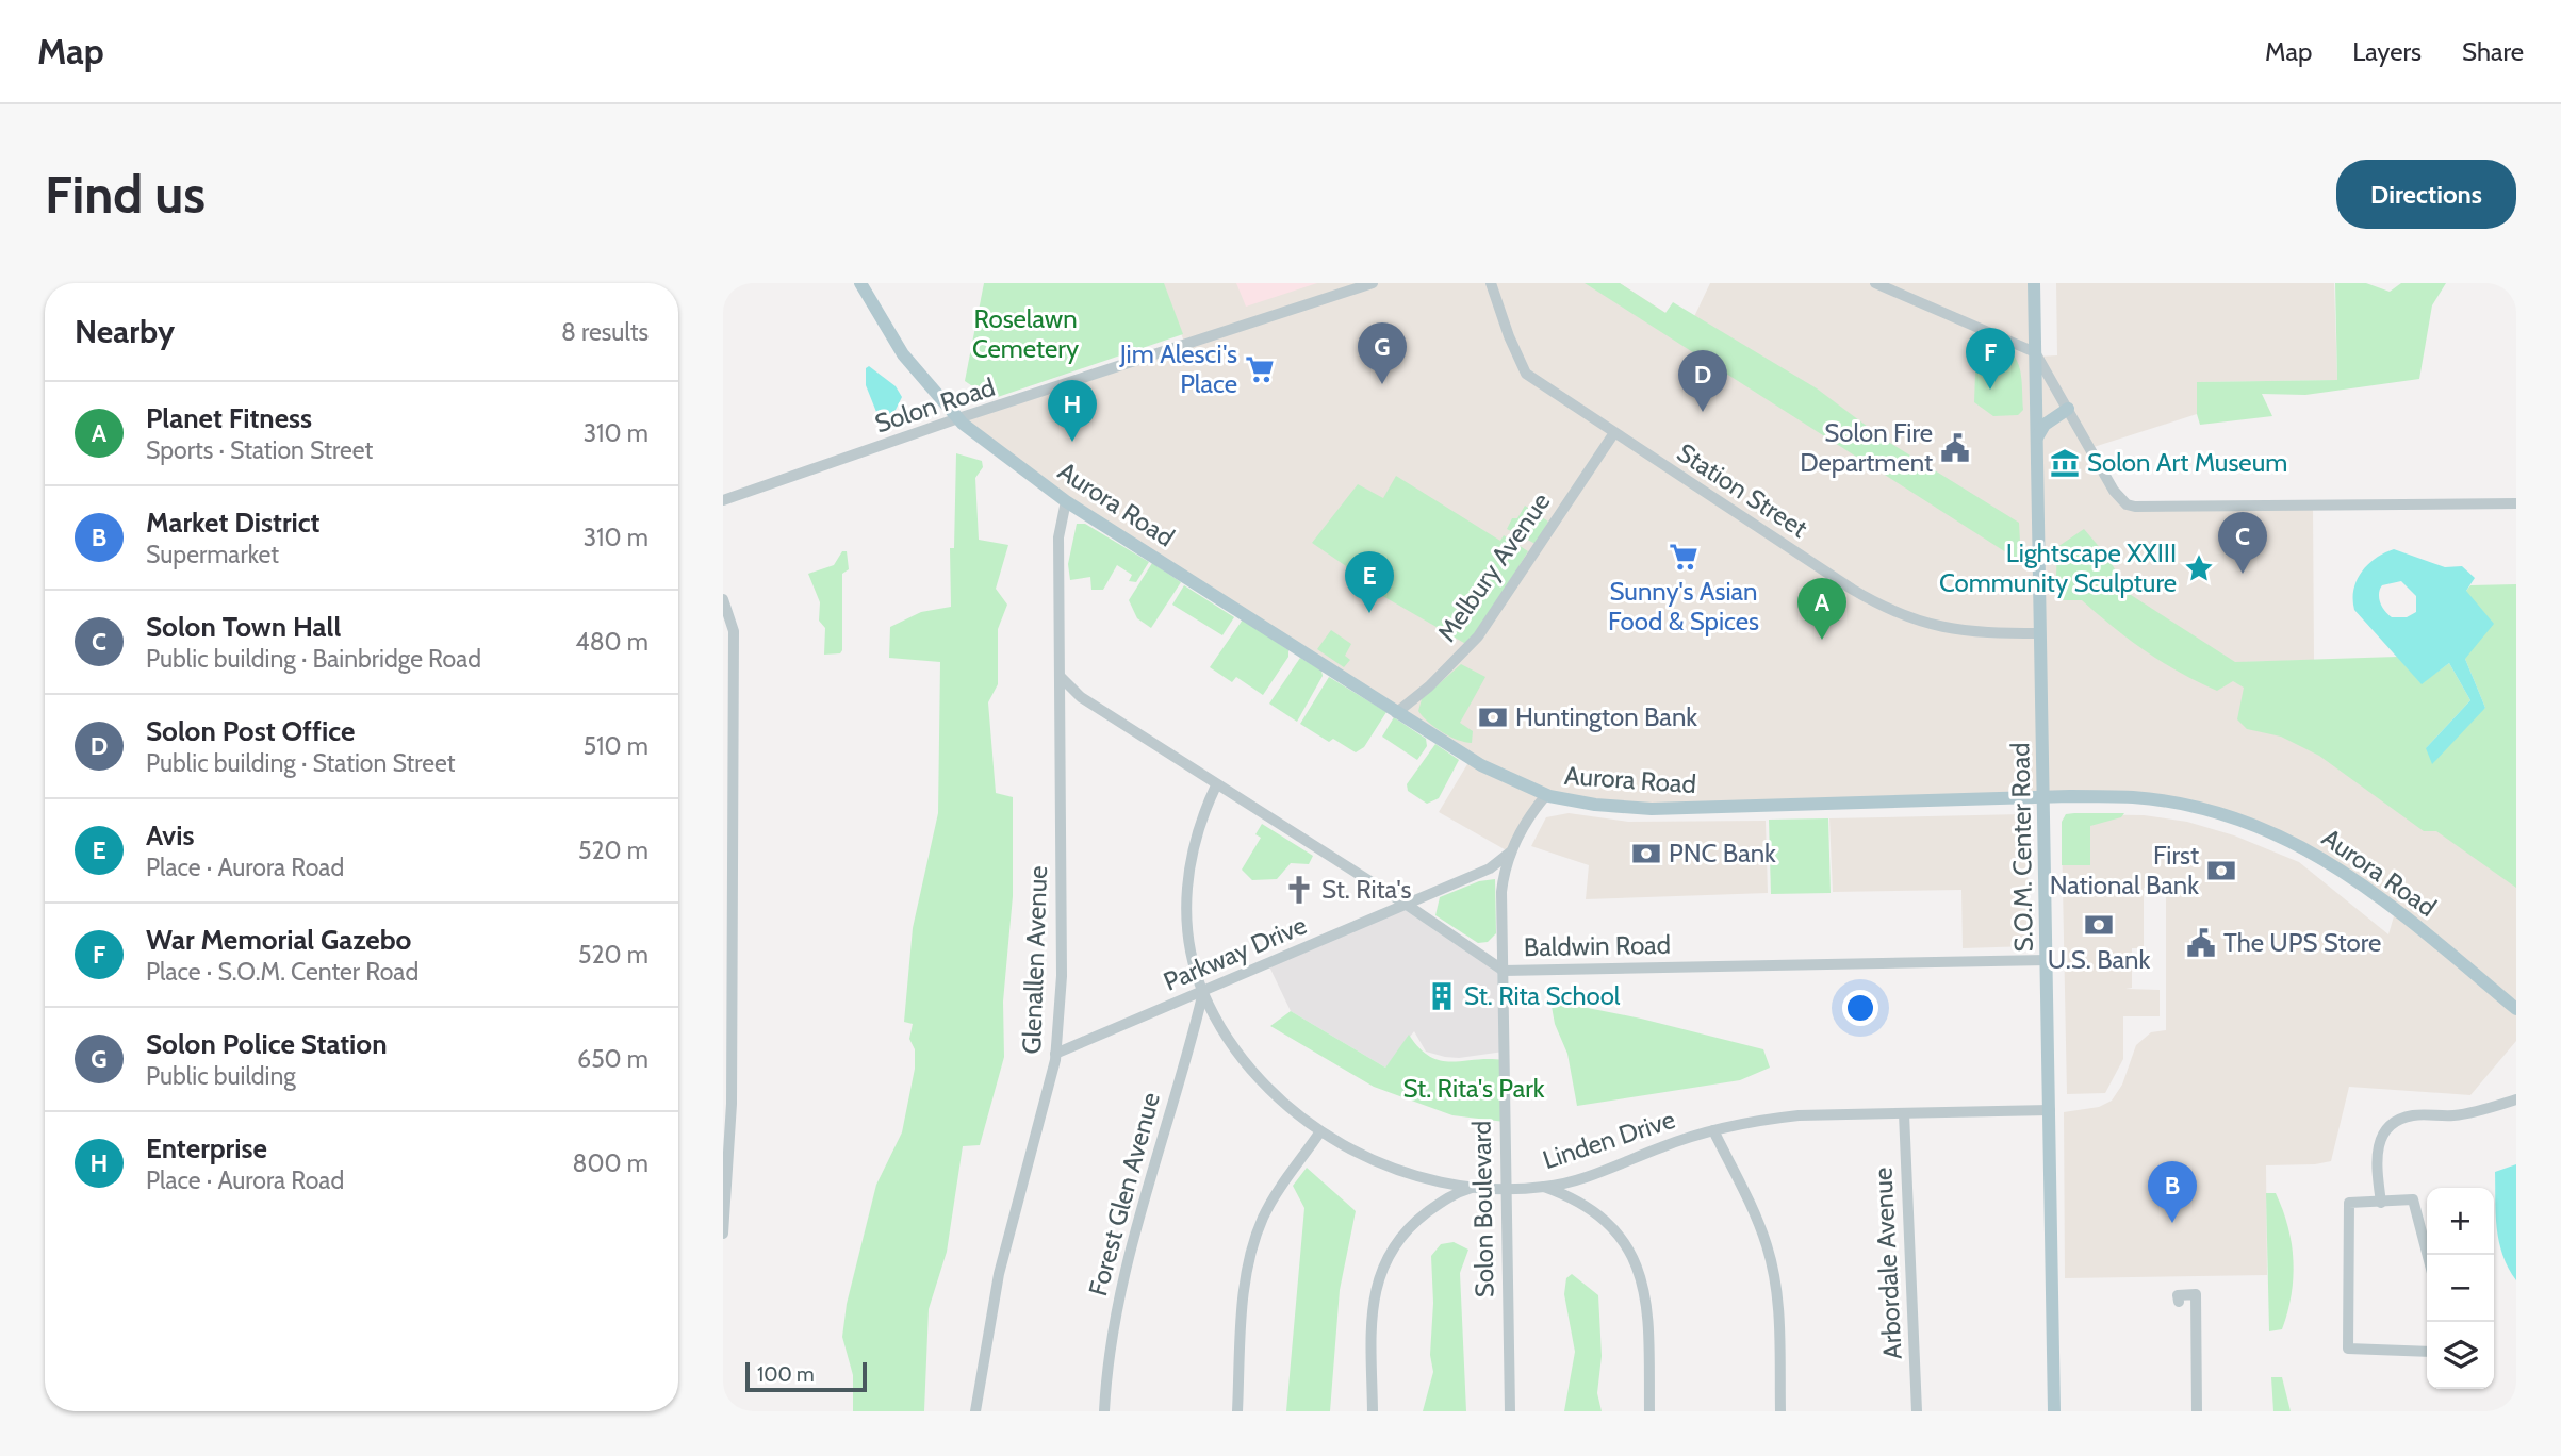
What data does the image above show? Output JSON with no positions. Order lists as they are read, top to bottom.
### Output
{
  "streets": {
    "main road": ["Aurora Road", "S.O.M. Center Road"],
    "street": [
      "Solon Road",
      "Station Street",
      "Melbury Avenue",
      "Baldwin Road",
      "Parkway Drive",
      "Glenallen Avenue",
      "Linden Drive",
      "Forest Glen Avenue",
      "Solon Boulevard",
      "Arbordale Avenue"
    ]
  },
  "crossings": [
    ["Solon Road", "Aurora Road"],
    ["Station Street", "Melbury Avenue"],
    ["Station Street", "S.O.M. Center Road"],
    ["Aurora Road", "Melbury Avenue"],
    ["Aurora Road", "S.O.M. Center Road"],
    ["Aurora Road", "Glenallen Avenue"],
    ["Aurora Road", "Solon Boulevard"],
    ["S.O.M. Center Road", "Baldwin Road"],
    ["S.O.M. Center Road", "Linden Drive"],
    ["Baldwin Road", "Parkway Drive"],
    ["Baldwin Road", "Glenallen Avenue"],
    ["Baldwin Road", "Linden Drive"],
    ["Baldwin Road", "Solon Boulevard"],
    ["Parkway Drive", "Glenallen Avenue"],
    ["Parkway Drive", "Linden Drive"],
    ["Parkway Drive", "Forest Glen Avenue"],
    ["Parkway Drive", "Solon Boulevard"],
    ["Linden Drive", "Forest Glen Avenue"],
    ["Linden Drive", "Solon Boulevard"],
    ["Linden Drive", "Arbordale Avenue"]
  ],
  "parks": ["Roselawn Cemetery", "St. Rita's Park"],
  "places": {
    "supermarket": ["Jim Alesci's Place", "Sunny's Asian Food & Spices"],
    "public building": ["Solon Fire Department", "The UPS Store"],
    "museum": ["Solon Art Museum"],
    "place": ["Lightscape XXIII Community Sculpture"],
    "bank": [
      "Huntington Bank",
      "PNC Bank",
      "First National Bank",
      "U.S. Bank"
    ],
    "church": ["St. Rita's"],
    "building": ["St. Rita School"]
  },
  "scale_bar": "100 m",
  "page": {
    "header": "Map",
    "nav": ["Map", "Layers", "Share"],
    "buttons": "Directions",
    "title": "Find us",
    "heading": ["Nearby", "8 results"],
    "pins": [
      "G",
      "F",
      "D",
      "H",
      "C",
      "E",
      "A",
      "B"
    ],
    "list": [
      {
        "mark": "A",
        "name": "Planet Fitness",
        "note": "Sports · Station Street",
        "value": "310 m"
      },
      {
        "mark": "B",
        "name": "Market District",
        "note": "Supermarket",
        "value": "310 m"
      },
      {
        "mark": "C",
        "name": "Solon Town Hall",
        "note": "Public building · Bainbridge Road",
        "value": "480 m"
      },
      {
        "mark": "D",
        "name": "Solon Post Office",
        "note": "Public building · Station Street",
        "value": "510 m"
      },
      {
        "mark": "E",
        "name": "Avis",
        "note": "Place · Aurora Road",
        "value": "520 m"
      },
      {
        "mark": "F",
        "name": "War Memorial Gazebo",
        "note": "Place · S.O.M. Center Road",
        "value": "520 m"
      },
      {
        "mark": "G",
        "name": "Solon Police Station",
        "note": "Public building",
        "value": "650 m"
      },
      {
        "mark": "H",
        "name": "Enterprise",
        "note": "Place · Aurora Road",
        "value": "800 m"
      }
    ],
    "map_buttons": ["+", "−"],
    "scale": "100 m"
  }
}
